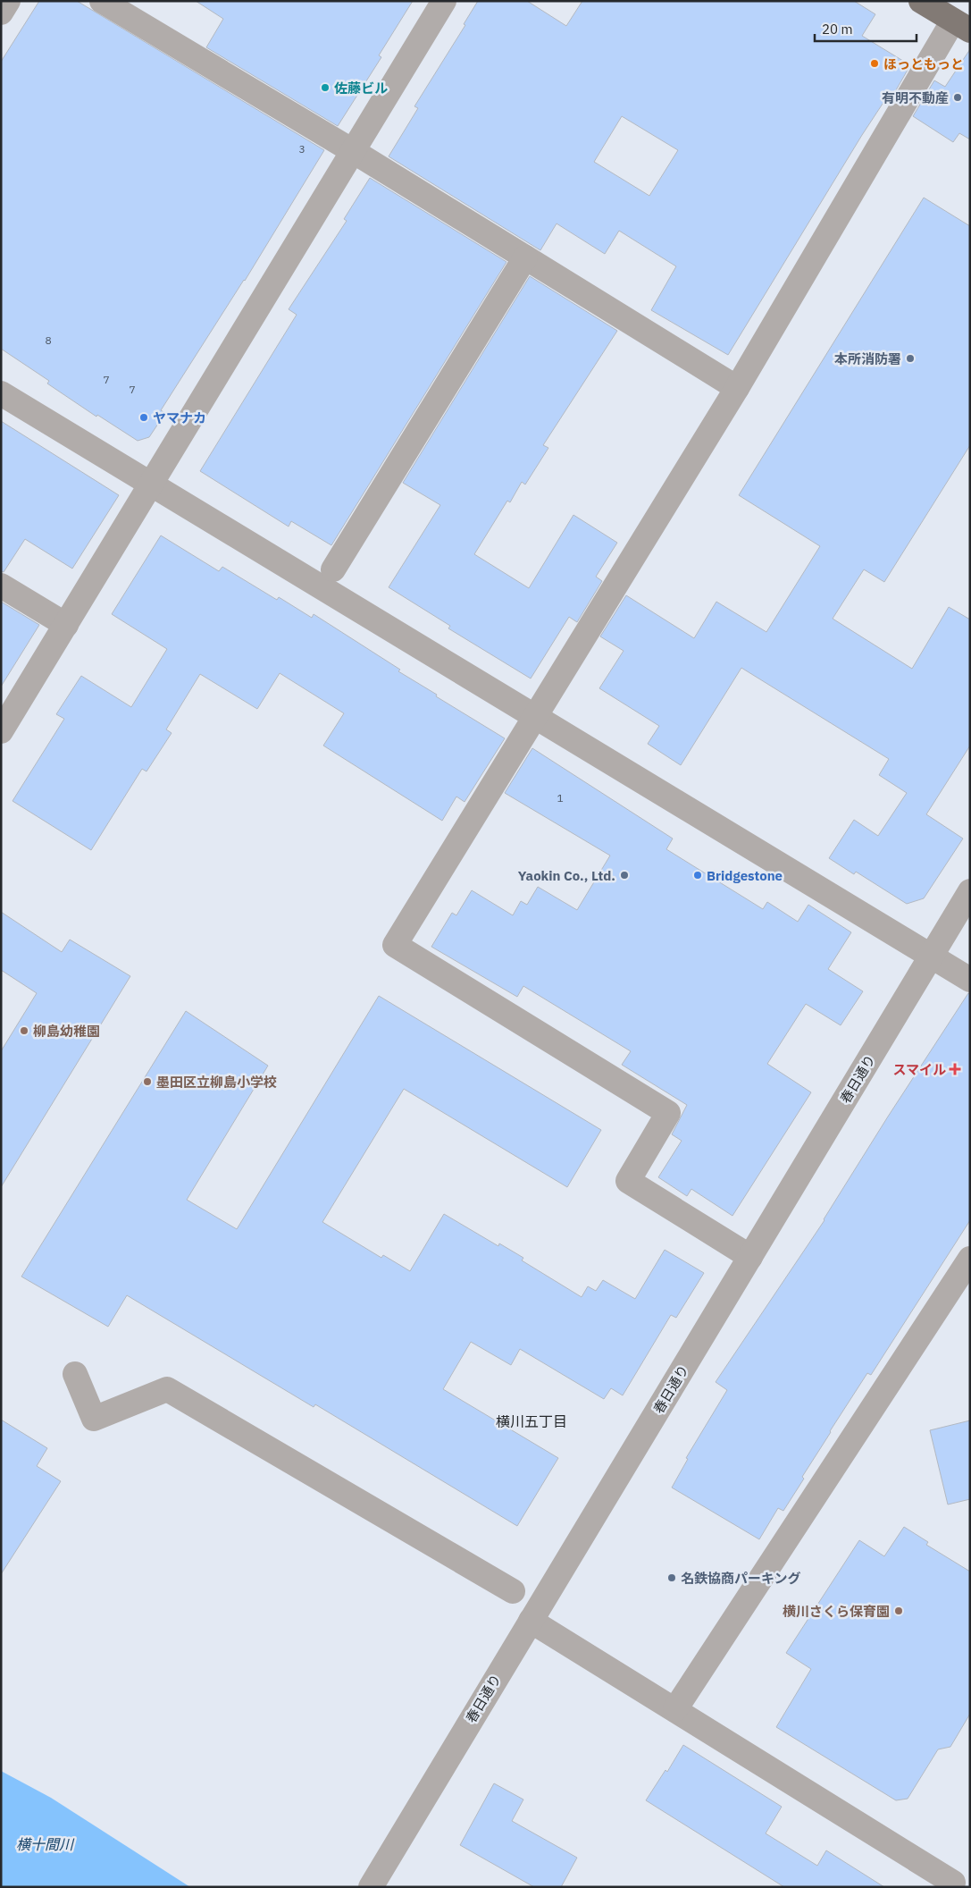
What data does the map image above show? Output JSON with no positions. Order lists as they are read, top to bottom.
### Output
{
  "streets": {
    "street": ["春日通り"]
  },
  "districts": ["横川五丁目"],
  "water": ["横十間川"],
  "places": {
    "other": [
      "ほっともっと",
      "佐藤ビル",
      "有明不動産",
      "本所消防署",
      "ヤマナカ",
      "Yaokin Co., Ltd.",
      "Bridgestone",
      "柳島幼稚園",
      "墨田区立柳島小学校",
      "名鉄協商パーキング",
      "横川さくら保育園"
    ],
    "health": ["スマイル"]
  },
  "house_numbers": [
    "3",
    "8",
    "7",
    "7",
    "1"
  ],
  "scale_bar": "20 m"
}
